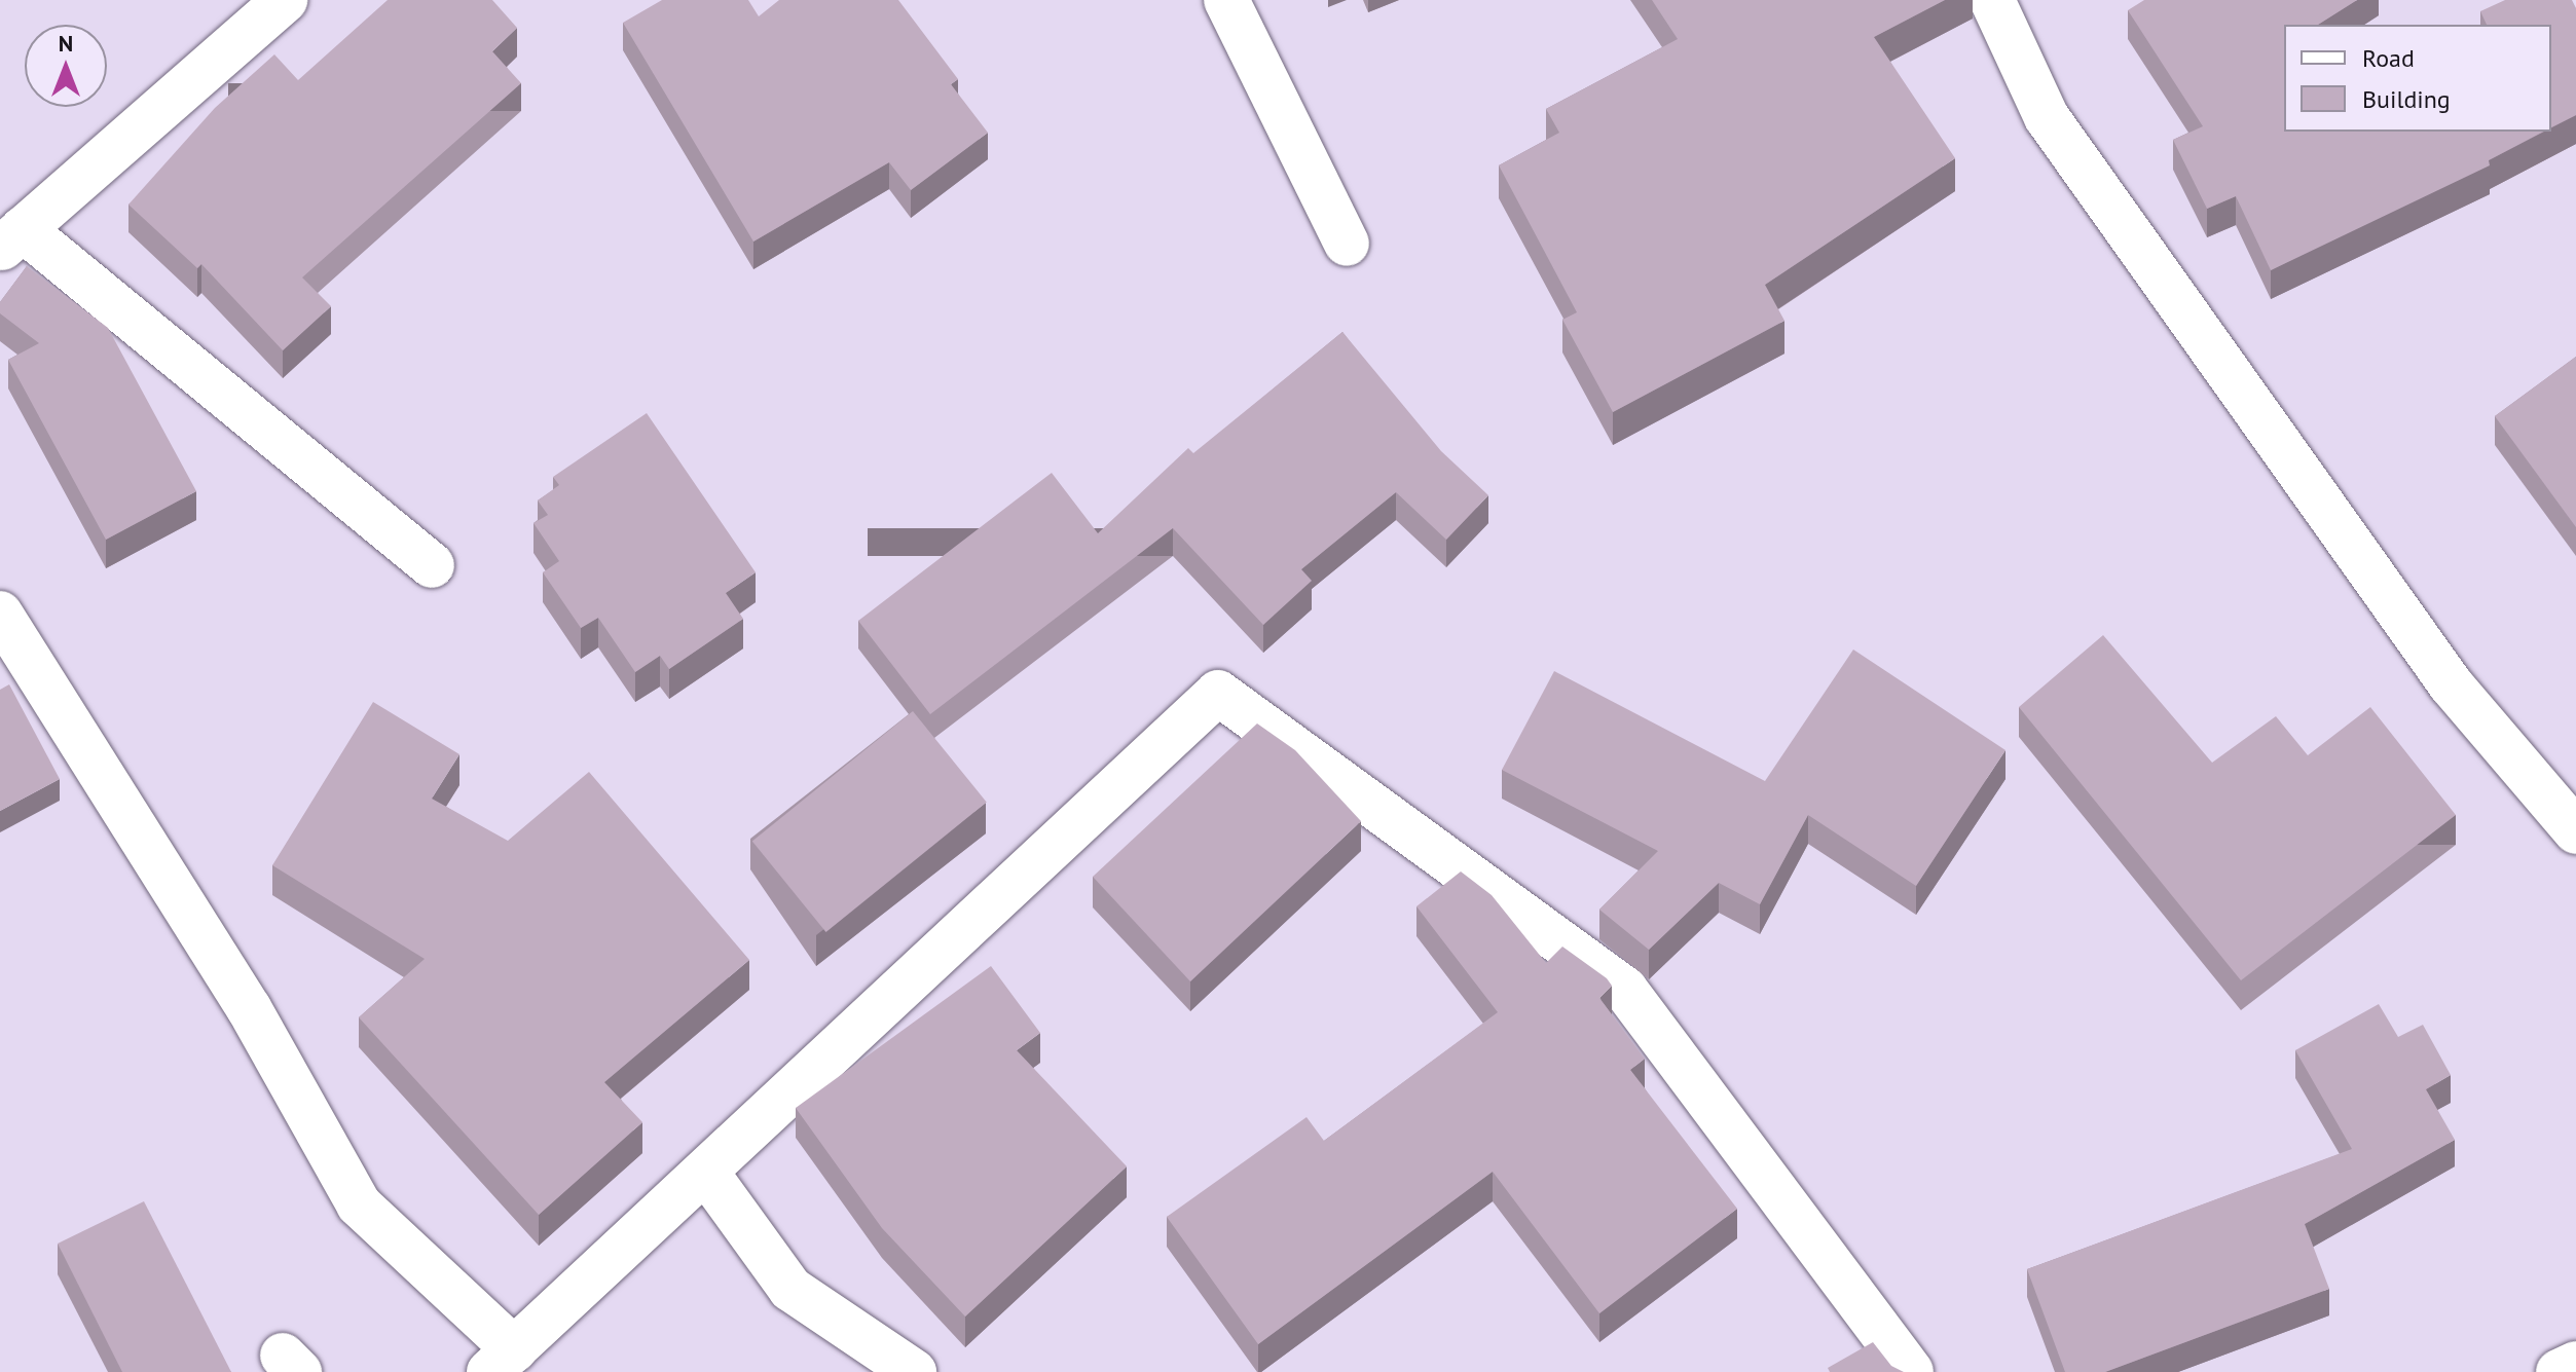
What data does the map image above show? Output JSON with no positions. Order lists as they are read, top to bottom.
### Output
{
  "legend": ["Road", "Building"],
  "north": "top"
}
